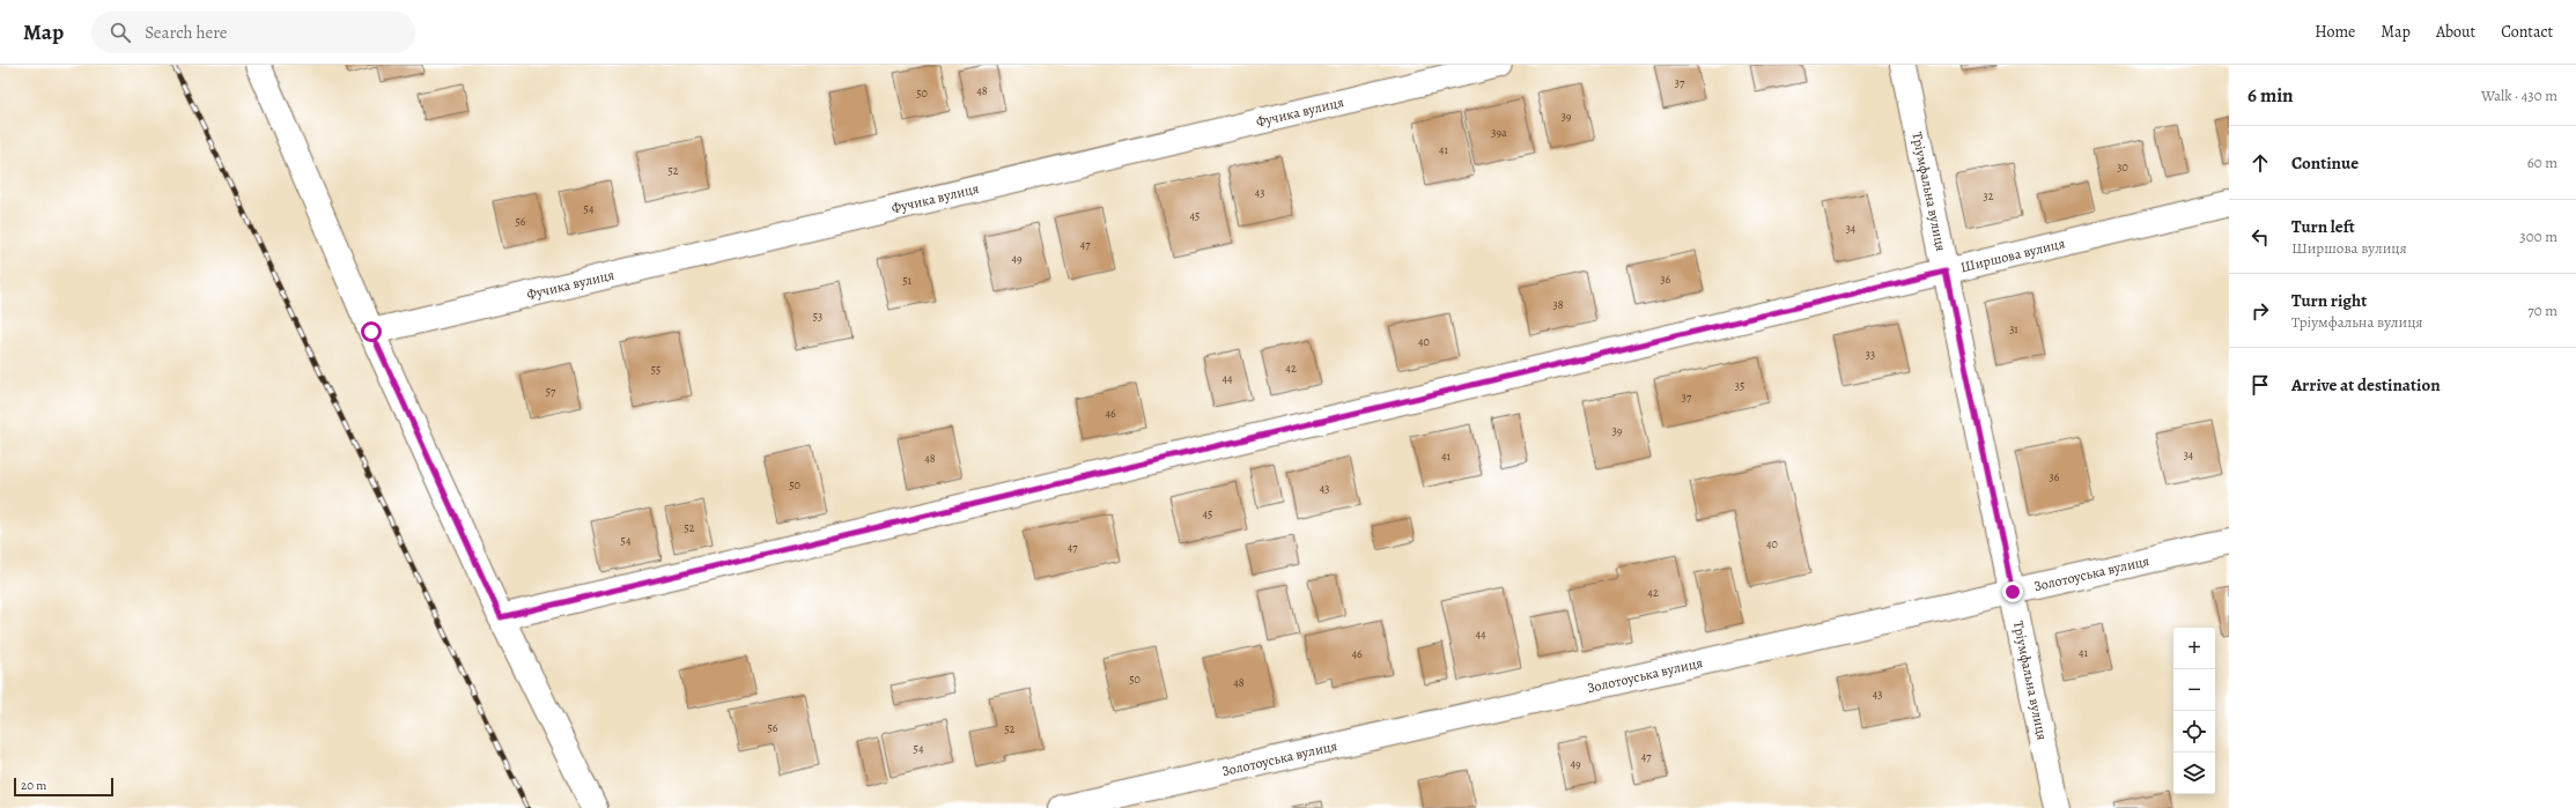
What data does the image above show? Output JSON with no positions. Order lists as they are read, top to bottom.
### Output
{
  "streets": {
    "street": [
      "Фучика вулиця",
      "Тріумфальна вулиця",
      "Ширшова вулиця",
      "Золотоуська вулиця"
    ]
  },
  "crossings": [
    ["Тріумфальна вулиця", "Ширшова вулиця"],
    ["Тріумфальна вулиця", "Золотоуська вулиця"]
  ],
  "house_numbers": [
    "37",
    "48",
    "50",
    "39",
    "39а",
    "41",
    "30",
    "52",
    "43",
    "32",
    "54",
    "45",
    "56",
    "34",
    "47",
    "49",
    "36",
    "51",
    "38",
    "53",
    "31",
    "40",
    "33",
    "42",
    "55",
    "44",
    "35",
    "57",
    "37",
    "46",
    "39",
    "34",
    "41",
    "48",
    "36",
    "50",
    "43",
    "45",
    "52",
    "54",
    "40",
    "47",
    "42",
    "44",
    "41",
    "46",
    "50",
    "48",
    "43",
    "56",
    "52",
    "54",
    "47",
    "49"
  ],
  "scale_bar": "20 m",
  "page": {
    "header": "Map",
    "search": "Search here",
    "nav": [
      "Home",
      "Map",
      "About",
      "Contact"
    ],
    "heading": ["6 min", "Walk · 430 m"],
    "list": [
      ["Continue", "60 m"],
      ["Turn left", "Ширшова вулиця", "300 m"],
      ["Turn right", "Тріумфальна вулиця", "70 m"],
      "Arrive at destination"
    ],
    "map_buttons": ["+", "−"],
    "scale": "20 m"
  }
}
